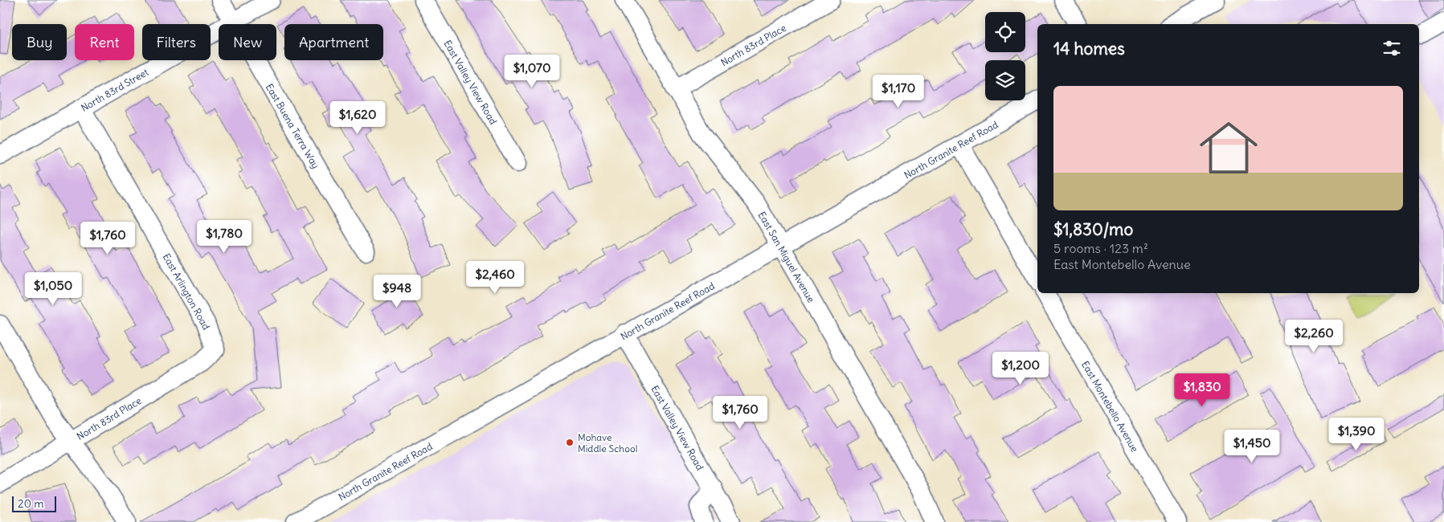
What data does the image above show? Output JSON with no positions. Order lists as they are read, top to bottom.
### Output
{
  "streets": {
    "street": [
      "North 83rd Place",
      "East Valley View Road",
      "North 83rd Street",
      "East Buena Terra Way",
      "North Granite Reef Road",
      "East San Miguel Avenue",
      "East Arlington Road",
      "East Montebello Avenue"
    ]
  },
  "crossings": [
    ["North 83rd Place", "East San Miguel Avenue"],
    ["North 83rd Place", "East Arlington Road"],
    ["East Valley View Road", "North Granite Reef Road"],
    ["North 83rd Street", "East Buena Terra Way"],
    ["North 83rd Street", "East Arlington Road"],
    ["North Granite Reef Road", "East San Miguel Avenue"]
  ],
  "places": ["Mohave Middle School"],
  "scale_bar": "20 m",
  "page": {
    "chip": [
      "Buy",
      "Rent",
      "Filters",
      "New",
      "Apartment"
    ],
    "heading": "14 homes",
    "price": [
      "$1,070",
      "$1,170",
      "$1,620",
      "$1,780",
      "$1,760",
      "$2,460",
      "$1,050",
      "$948",
      "$2,260",
      "$1,200",
      "$1,830",
      "$1,760",
      "$1,390",
      "$1,450"
    ],
    "list": [
      {
        "name": "$1,830/mo",
        "note": "5 rooms · 123 m² · East Montebello Avenue"
      }
    ],
    "scale": "20 m"
  }
}
